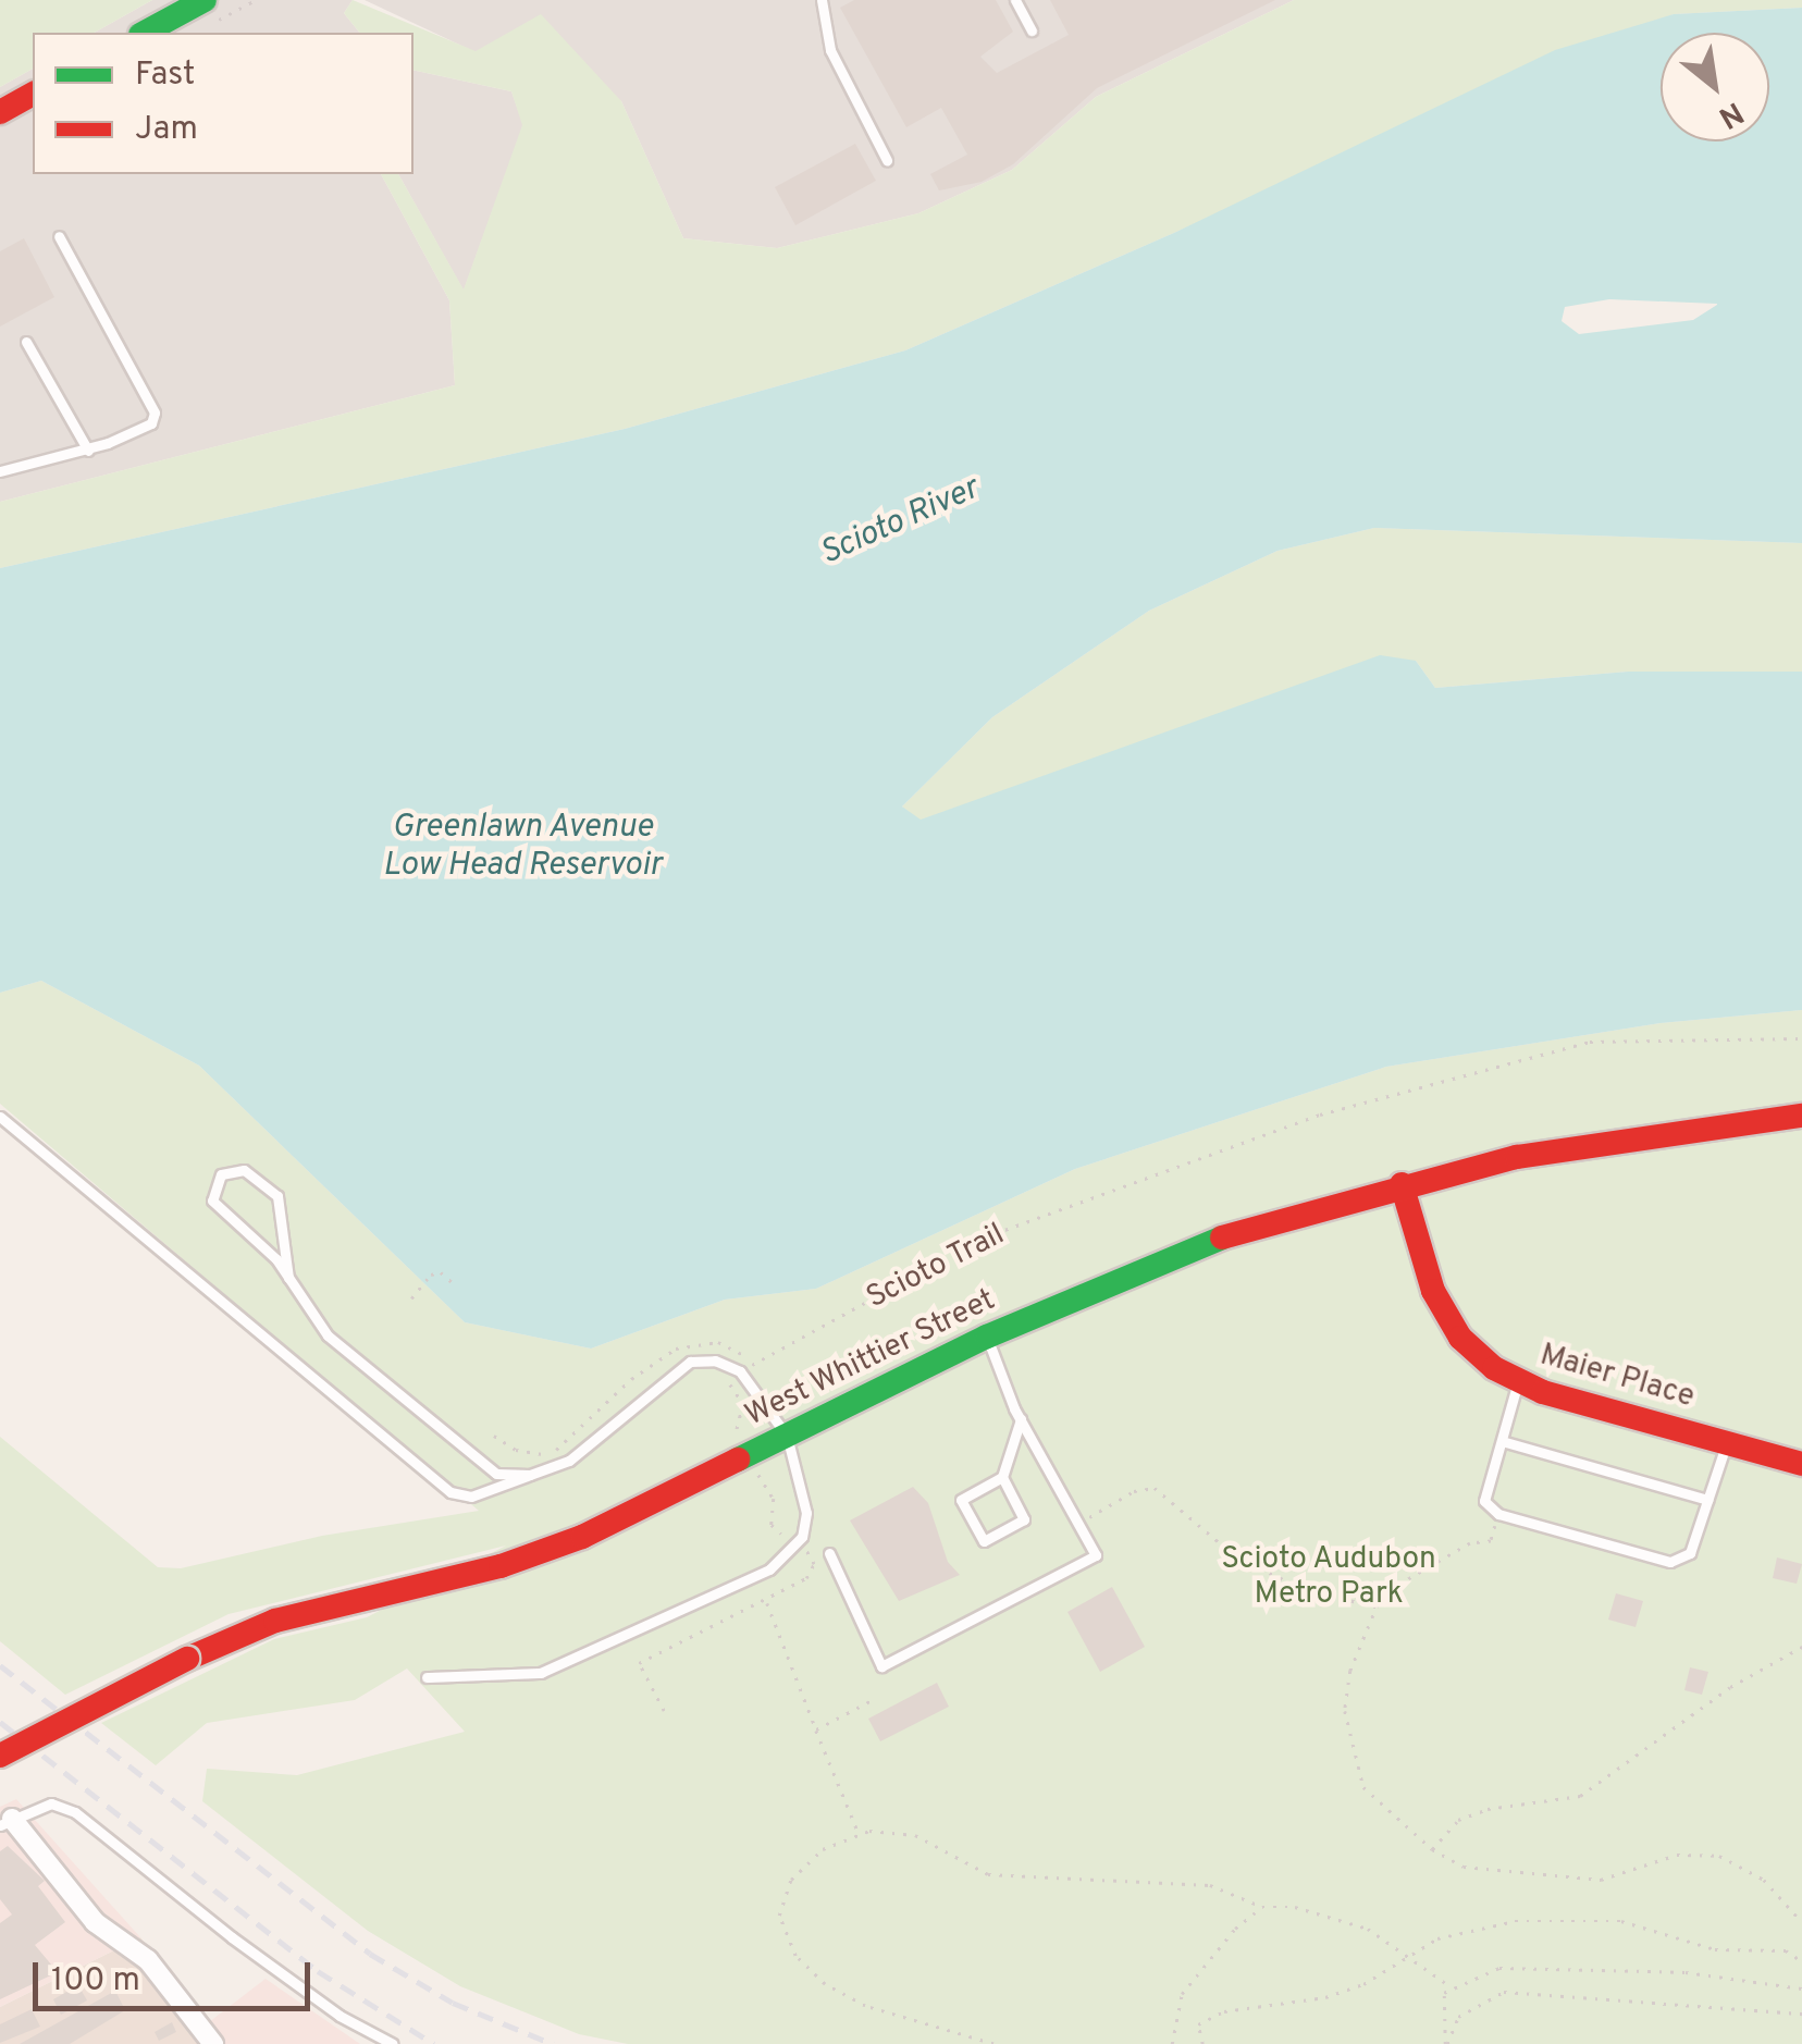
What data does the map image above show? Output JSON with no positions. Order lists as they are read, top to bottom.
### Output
{
  "streets": {
    "street": ["West Whittier Street", "Maier Place"],
    "path": ["Scioto Trail"]
  },
  "crossings": [
    ["West Whittier Street", "Maier Place"]
  ],
  "water": ["Scioto River", "Greenlawn Avenue Low Head Reservoir"],
  "parks": ["Scioto Audubon Metro Park"],
  "legend": ["Fast", "Jam"],
  "scale_bar": "100 m",
  "north": "bottom right"
}
